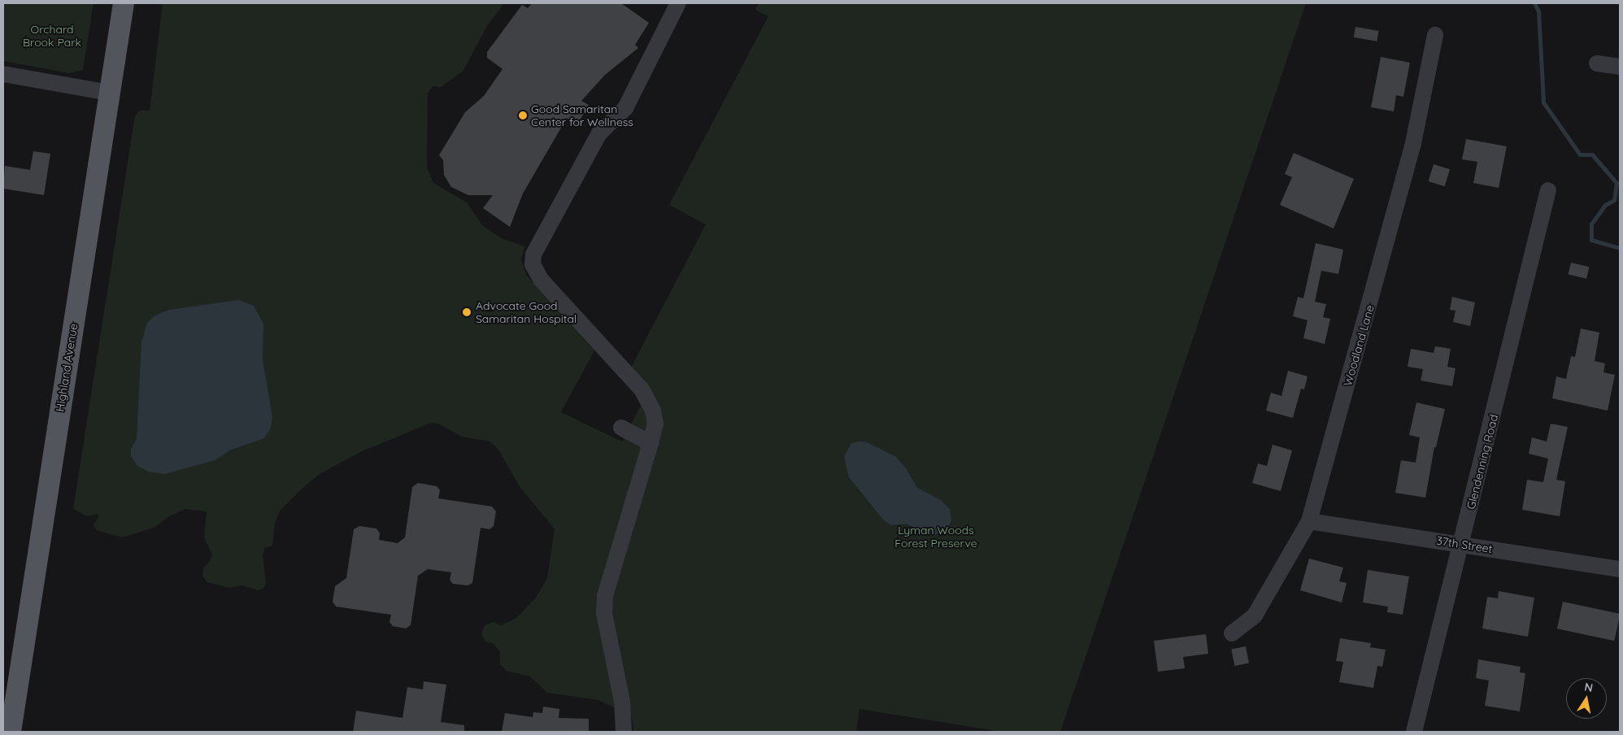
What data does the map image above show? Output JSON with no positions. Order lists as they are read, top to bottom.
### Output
{
  "streets": {
    "main road": ["Highland Avenue"],
    "street": ["Woodland Lane", "Glendenning Road", "37th Street"]
  },
  "crossings": [
    ["Woodland Lane", "37th Street"],
    ["Glendenning Road", "37th Street"]
  ],
  "parks": ["Orchard Brook Park", "Lyman Woods Forest Preserve"],
  "places": ["Good Samaritan Center for Wellness", "Advocate Good Samaritan Hospital"],
  "north": "top"
}
